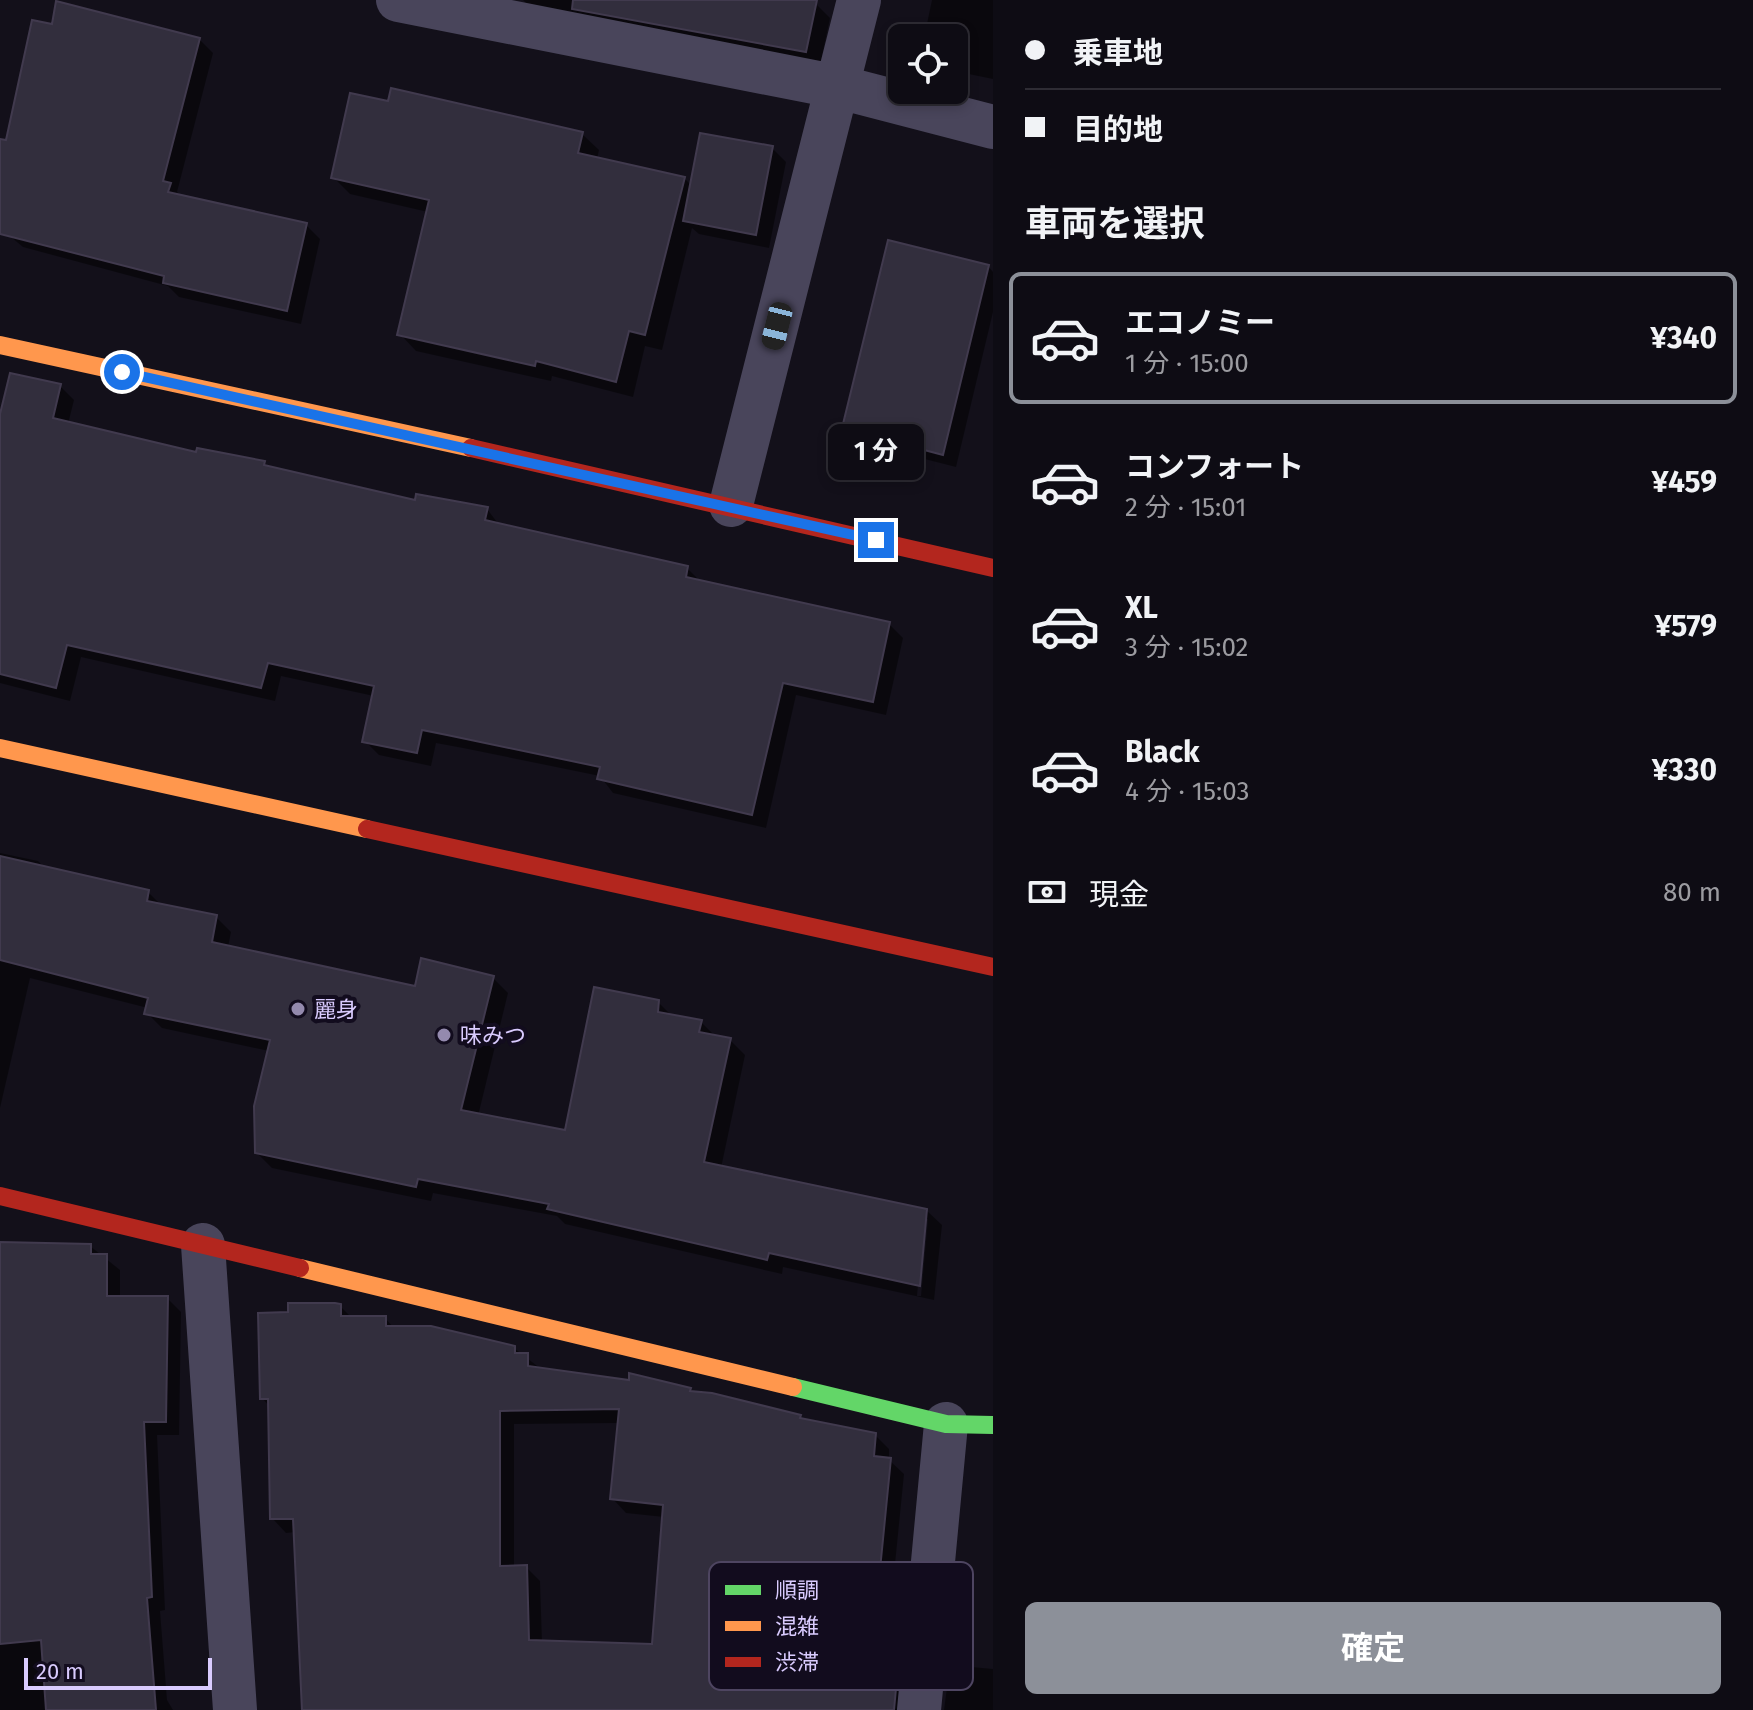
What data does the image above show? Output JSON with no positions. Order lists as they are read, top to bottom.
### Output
{
  "places": ["麗身", "味みつ"],
  "legend": ["順調", "混雑", "渋滞"],
  "scale_bar": "20 m",
  "page": {
    "banner": ["乗車地", "目的地"],
    "heading": "車両を選択",
    "list": [
      {
        "name": "エコノミー",
        "note": "1 分 · 15:00",
        "value": "¥340"
      },
      {
        "name": "コンフォート",
        "note": "2 分 · 15:01",
        "value": "¥459"
      },
      {
        "name": "XL",
        "note": "3 分 · 15:02",
        "value": "¥579"
      },
      {
        "name": "Black",
        "note": "4 分 · 15:03",
        "value": "¥330"
      }
    ],
    "bubble": "1 分",
    "pay": ["現金", "80 m"],
    "buttons": "確定",
    "scale": "20 m"
  }
}
